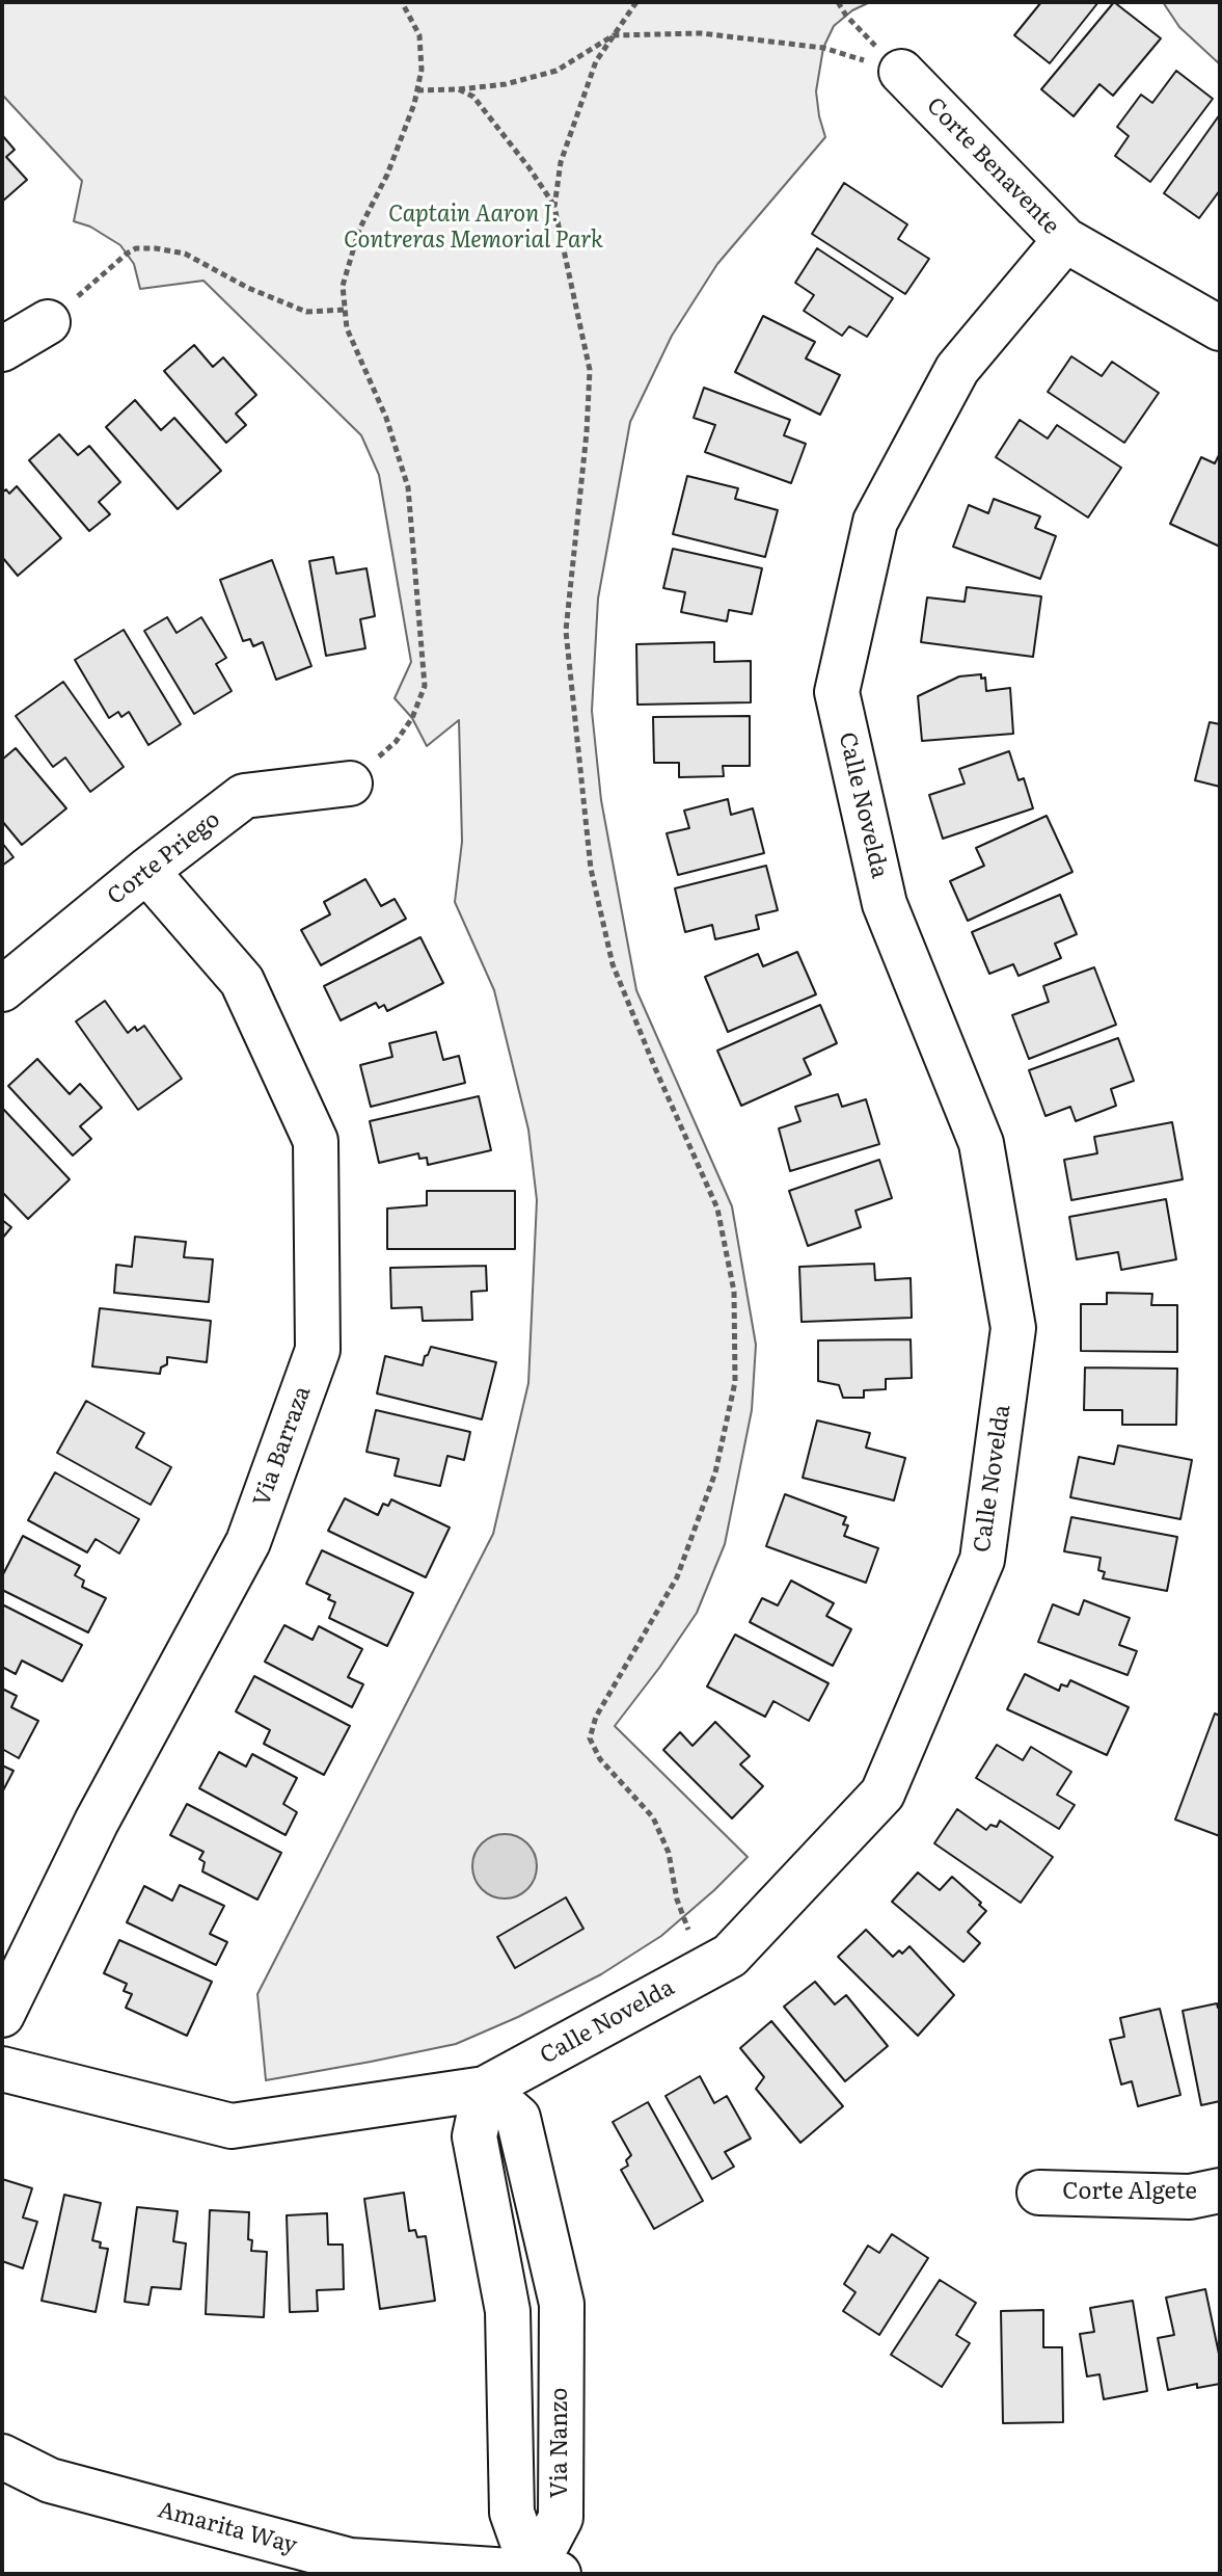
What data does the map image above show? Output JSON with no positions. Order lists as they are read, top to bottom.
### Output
{
  "streets": {
    "street": [
      "Corte Benavente",
      "Calle Novelda",
      "Corte Priego",
      "Via Barraza",
      "Corte Algete",
      "Via Nanzo",
      "Amarita Way"
    ]
  },
  "crossings": [
    ["Corte Benavente", "Calle Novelda"],
    ["Calle Novelda", "Via Nanzo"],
    ["Corte Priego", "Via Barraza"],
    ["Via Nanzo", "Amarita Way"]
  ],
  "parks": ["Captain Aaron J. Contreras Memorial Park"]
}
